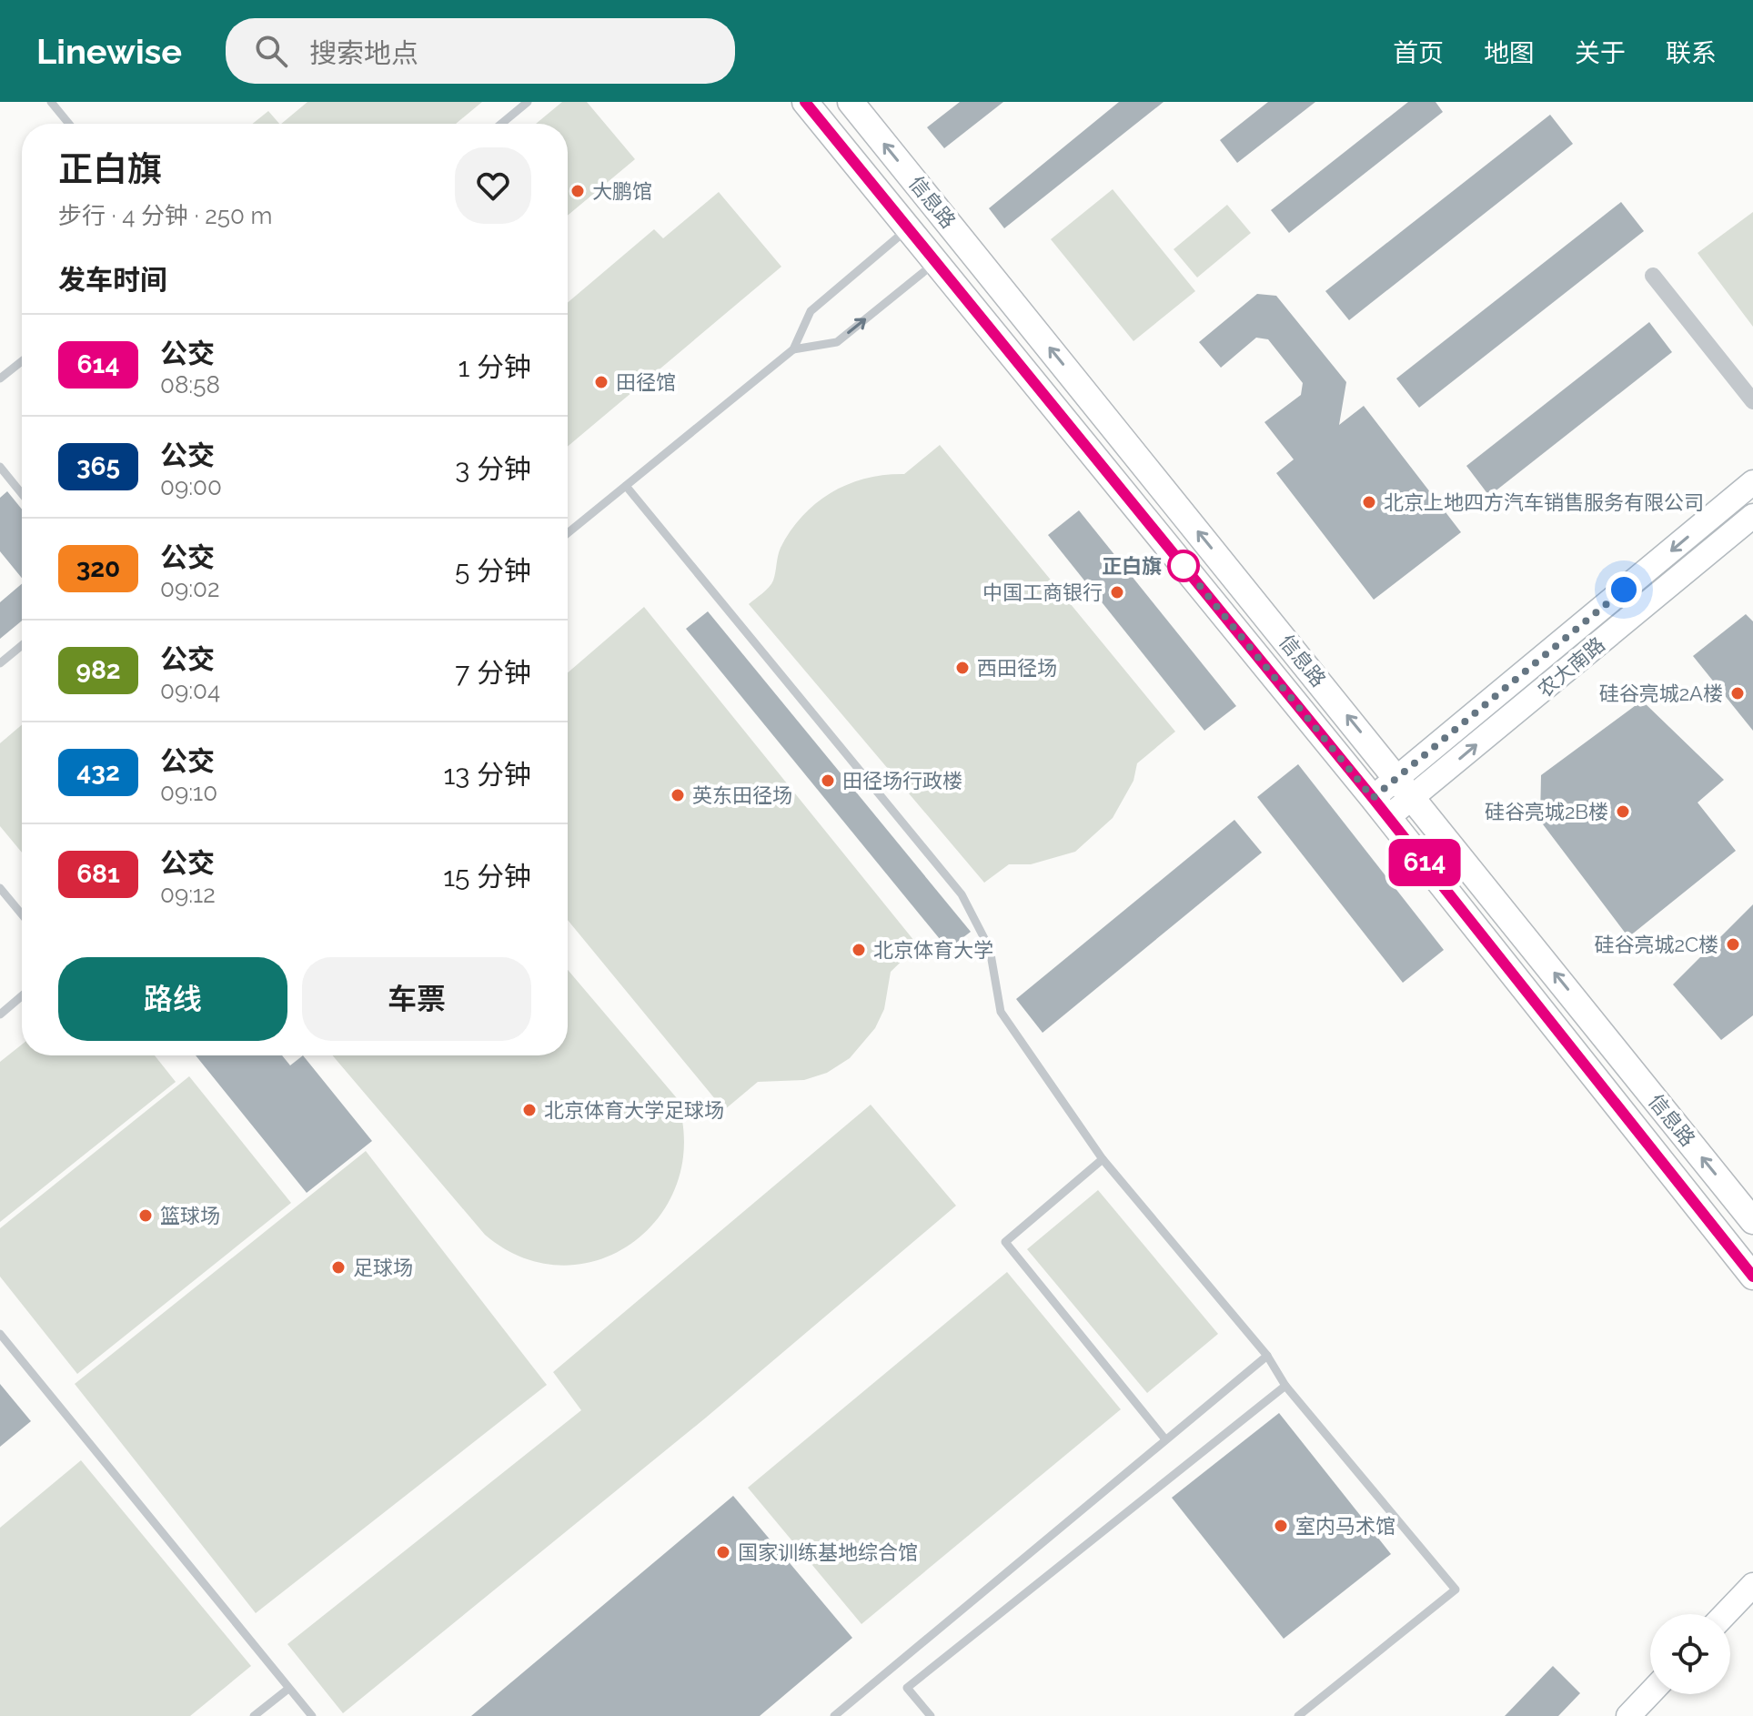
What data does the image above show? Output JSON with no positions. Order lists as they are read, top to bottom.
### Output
{
  "streets": {
    "main road": ["信息路", "农大南路"]
  },
  "crossings": [
    ["信息路", "农大南路"]
  ],
  "places": [
    "大鹏馆",
    "田径馆",
    "北京上地四方汽车销售服务有限公司",
    "正白旗",
    "中国工商银行",
    "西田径场",
    "硅谷亮城2A楼",
    "田径场行政楼",
    "英东田径场",
    "硅谷亮城2B楼",
    "硅谷亮城2C楼",
    "北京体育大学",
    "北京体育大学足球场",
    "篮球场",
    "足球场",
    "室内马术馆",
    "国家训练基地综合馆"
  ],
  "lines": ["bus line 614"],
  "page": {
    "header": "Linewise",
    "search": "搜索地点",
    "nav": [
      "首页",
      "地图",
      "关于",
      "联系"
    ],
    "on_map": "614",
    "heading": [
      ["正白旗", "步行 · 4 分钟 · 250 m"],
      "发车时间"
    ],
    "list": [
      {
        "mark": "614",
        "name": "公交",
        "note": "08:58",
        "value": "1 分钟"
      },
      {
        "mark": "365",
        "name": "公交",
        "note": "09:00",
        "value": "3 分钟"
      },
      {
        "mark": "320",
        "name": "公交",
        "note": "09:02",
        "value": "5 分钟"
      },
      {
        "mark": "982",
        "name": "公交",
        "note": "09:04",
        "value": "7 分钟"
      },
      {
        "mark": "432",
        "name": "公交",
        "note": "09:10",
        "value": "13 分钟"
      },
      {
        "mark": "681",
        "name": "公交",
        "note": "09:12",
        "value": "15 分钟"
      }
    ],
    "buttons": ["路线", "车票"]
  }
}
